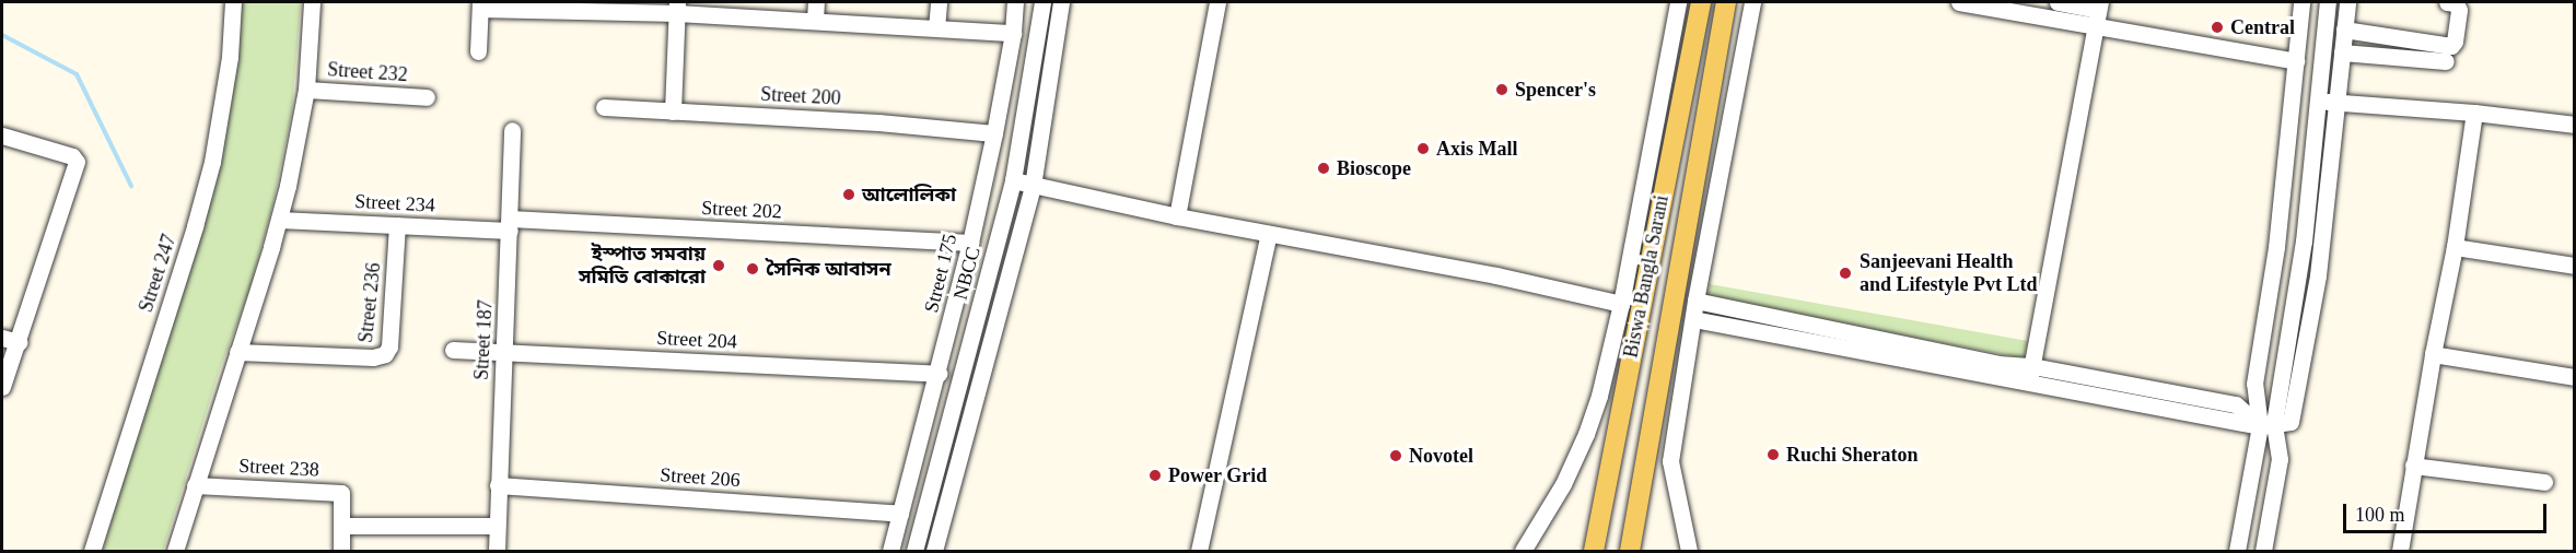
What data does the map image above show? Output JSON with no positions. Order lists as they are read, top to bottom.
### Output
{
  "streets": {
    "main road": ["Biswa Bangla Sarani"],
    "street": [
      "Street 232",
      "Street 200",
      "Street 234",
      "Street 202",
      "Street 247",
      "Street 175",
      "NBCC",
      "Street 236",
      "Street 187",
      "Street 204",
      "Street 238",
      "Street 206"
    ]
  },
  "crossings": [
    ["Street 200", "Street 175"],
    ["Street 234", "Street 202"],
    ["Street 234", "Street 236"],
    ["Street 234", "Street 187"],
    ["Street 202", "Street 175"],
    ["Street 202", "Street 187"],
    ["Street 175", "Street 204"],
    ["Street 175", "Street 206"],
    ["Street 187", "Street 204"],
    ["Street 187", "Street 206"]
  ],
  "places": [
    "Central",
    "Spencer's",
    "Axis Mall",
    "Bioscope",
    "আলোলিকা",
    "ইস্পাত সমবায় সমিতি বোকারো",
    "সৈনিক আবাসন",
    "Sanjeevani Health and Lifestyle Pvt Ltd",
    "Ruchi Sheraton",
    "Novotel",
    "Power Grid"
  ],
  "scale_bar": "100 m"
}
